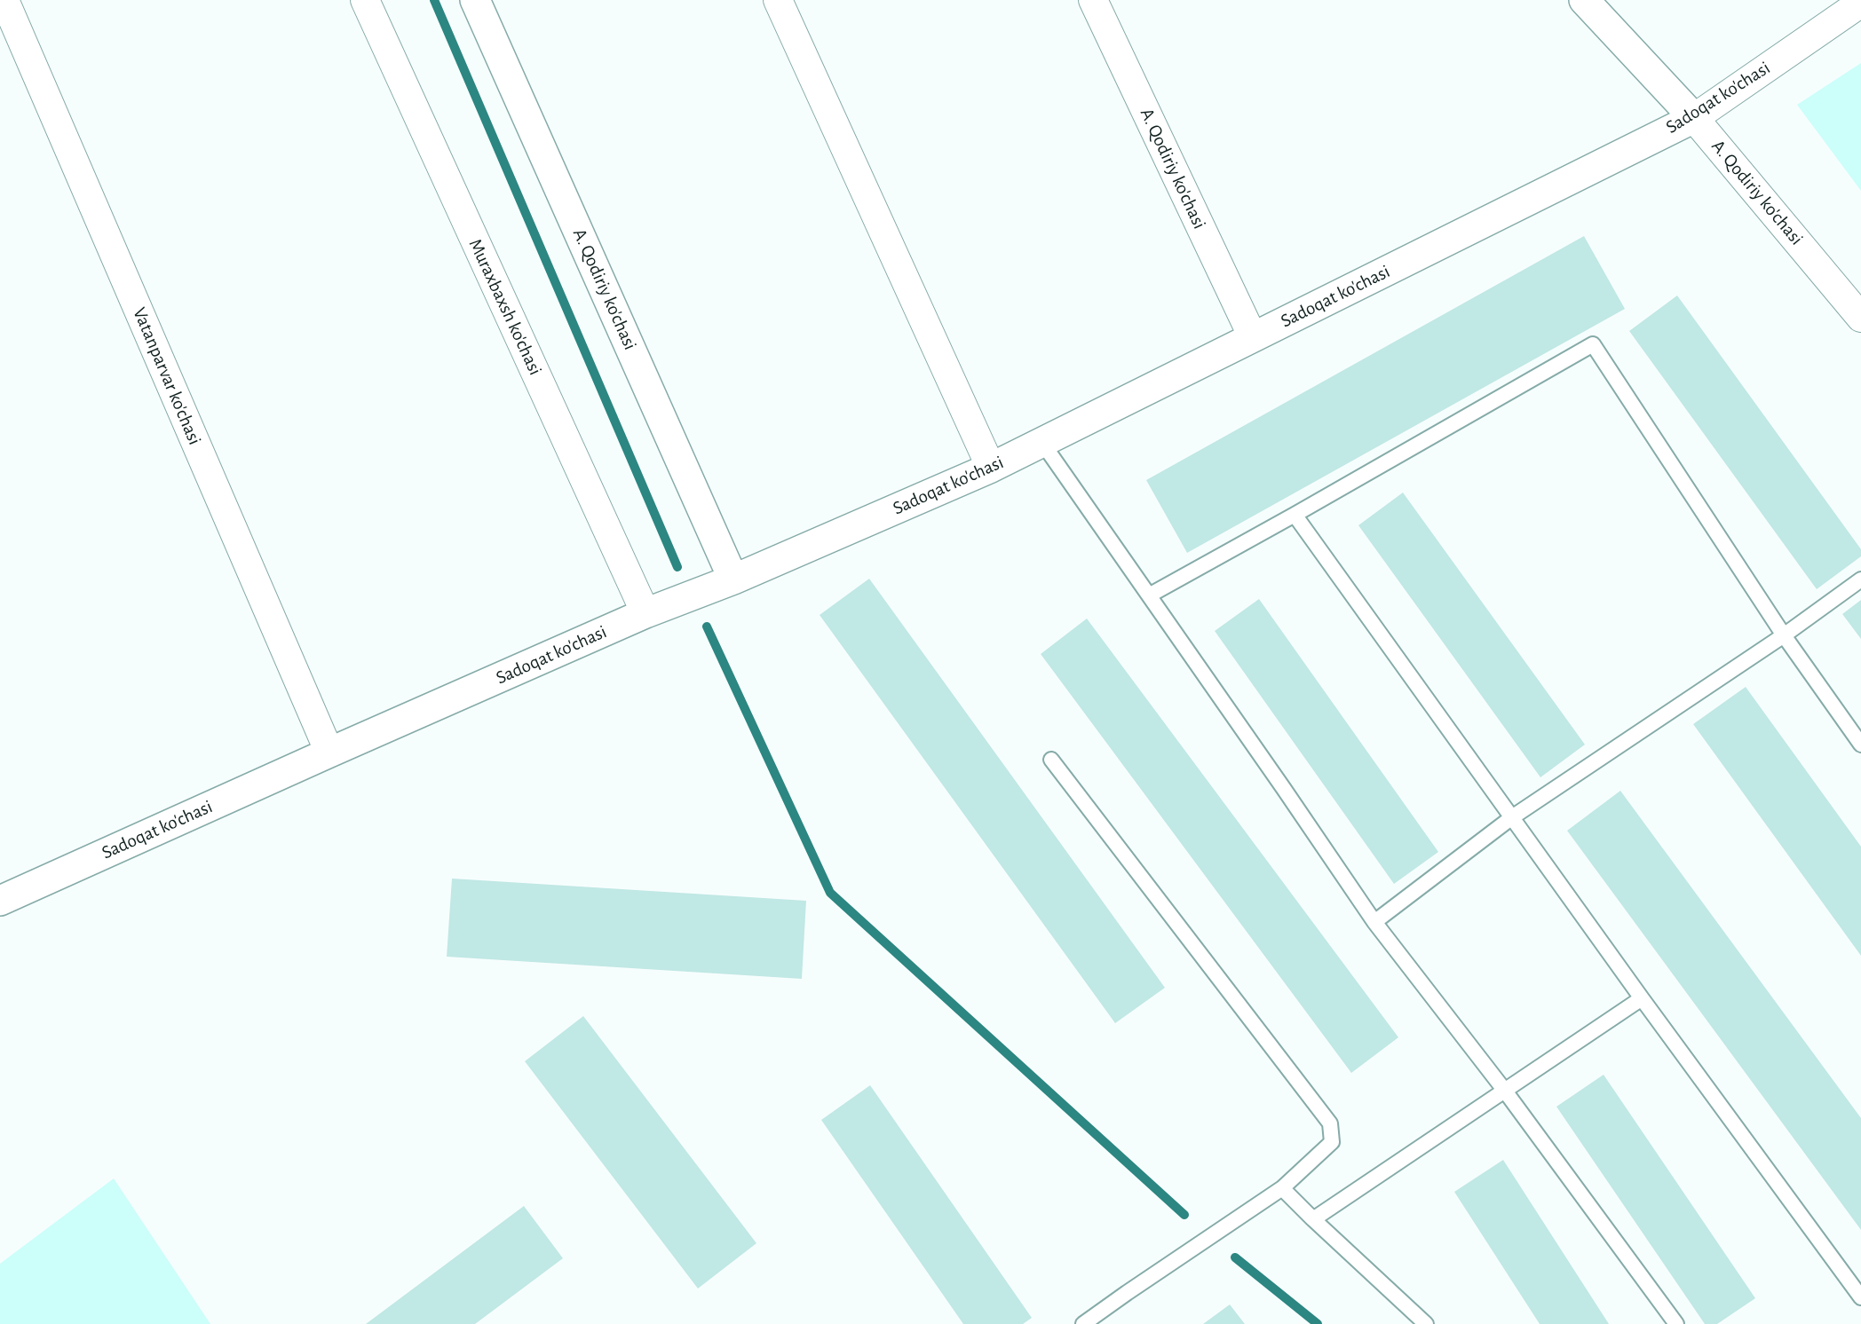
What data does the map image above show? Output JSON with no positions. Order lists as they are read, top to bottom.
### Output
{
  "streets": {
    "street": [
      "Sadoqat ko'chasi",
      "A. Qodiriy ko'chasi",
      "Muraxbaxsh ko'chasi",
      "Vatanparvar ko'chasi"
    ]
  },
  "crossings": [
    ["Sadoqat ko'chasi", "A. Qodiriy ko'chasi"],
    ["Sadoqat ko'chasi", "Muraxbaxsh ko'chasi"],
    ["Sadoqat ko'chasi", "Vatanparvar ko'chasi"]
  ]
}
